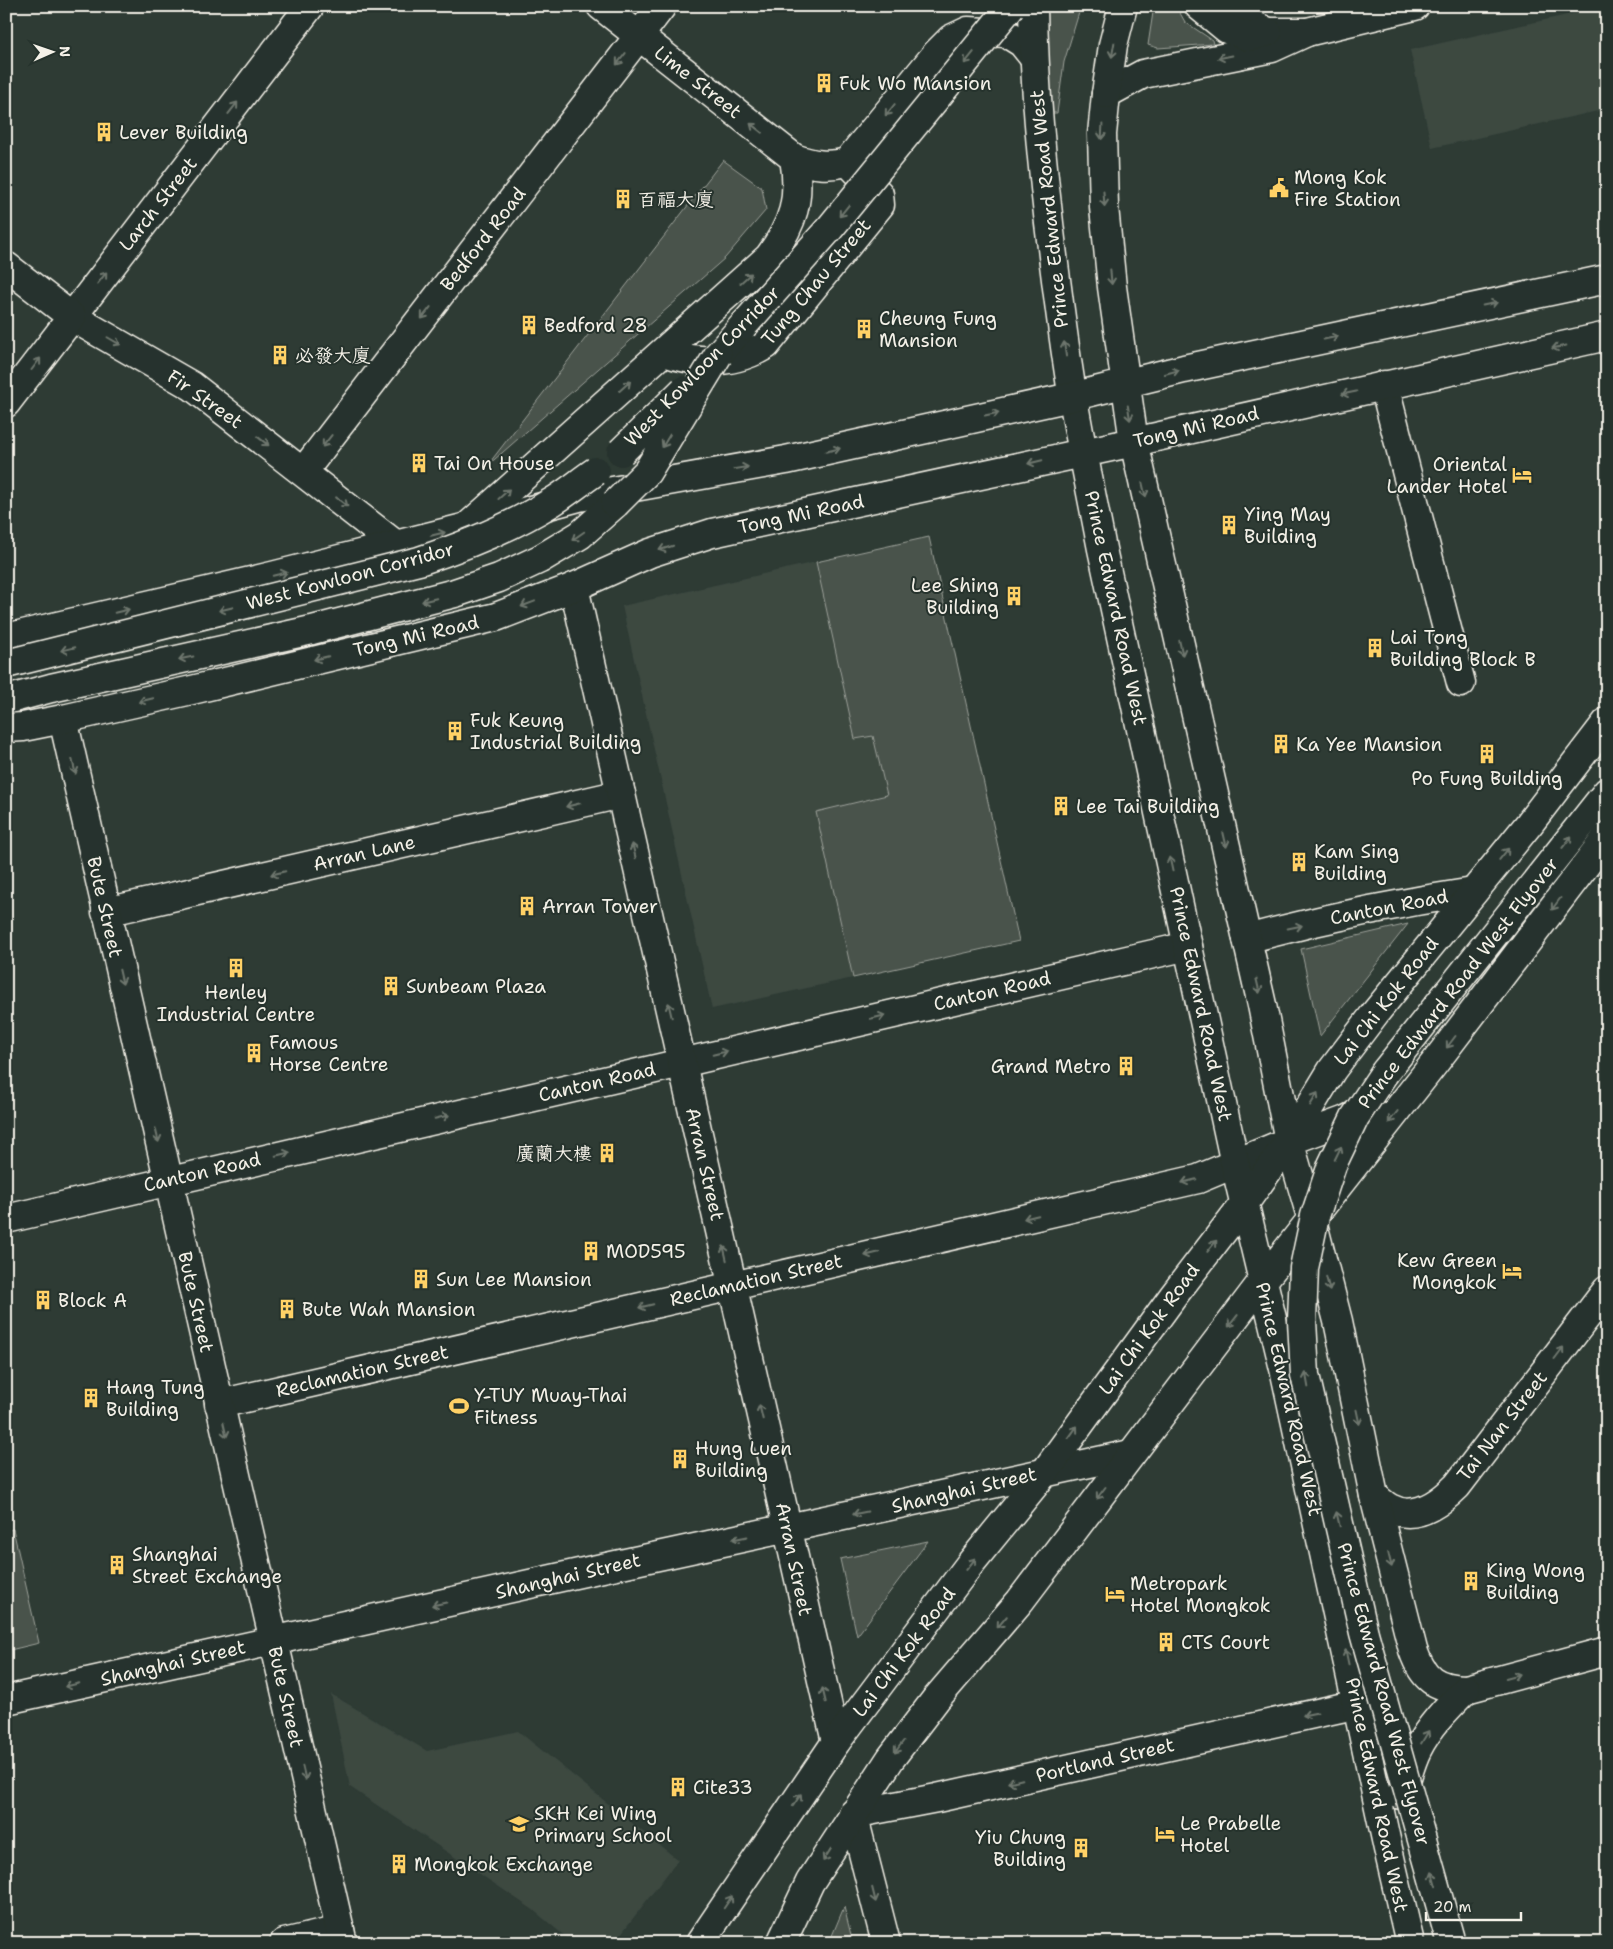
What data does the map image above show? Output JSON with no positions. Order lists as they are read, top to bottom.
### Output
{
  "streets": {
    "main road": [
      "Lime Street",
      "Larch Street",
      "Prince Edward Road West",
      "Bedford Road",
      "Tung Chau Street",
      "West Kowloon Corridor",
      "Fir Street",
      "Tong Mi Road",
      "Arran Lane",
      "Bute Street",
      "Canton Road",
      "Prince Edward Road West Flyover",
      "Lai Chi Kok Road",
      "Arran Street",
      "Reclamation Street",
      "Tai Nan Street",
      "Shanghai Street",
      "Portland Street"
    ]
  },
  "crossings": [
    ["Lime Street", "Bedford Road"],
    ["Larch Street", "Fir Street"],
    ["Prince Edward Road West", "Tong Mi Road"],
    ["Prince Edward Road West", "Canton Road"],
    ["Prince Edward Road West", "Lai Chi Kok Road"],
    ["Prince Edward Road West", "Reclamation Street"],
    ["Prince Edward Road West", "Portland Street"],
    ["Bedford Road", "Fir Street"],
    ["Tong Mi Road", "Bute Street"],
    ["Tong Mi Road", "Arran Street"],
    ["Arran Lane", "Bute Street"],
    ["Arran Lane", "Arran Street"],
    ["Bute Street", "Canton Road"],
    ["Bute Street", "Reclamation Street"],
    ["Bute Street", "Shanghai Street"],
    ["Canton Road", "Lai Chi Kok Road"],
    ["Canton Road", "Arran Street"],
    ["Lai Chi Kok Road", "Arran Street"],
    ["Lai Chi Kok Road", "Reclamation Street"],
    ["Lai Chi Kok Road", "Shanghai Street"],
    ["Arran Street", "Reclamation Street"],
    ["Arran Street", "Shanghai Street"]
  ],
  "one_way": [
    "Lime Street",
    "Larch Street",
    "Fir Street",
    "Bute Street",
    "Canton Road",
    "Arran Street",
    "Reclamation Street",
    "Tai Nan Street",
    "Shanghai Street",
    "Portland Street"
  ],
  "places": {
    "building": [
      "Fuk Wo Mansion",
      "Lever Building",
      "百福大廈",
      "Bedford 28",
      "Cheung Fung Mansion",
      "必發大廈",
      "Tai On House",
      "Ying May Building",
      "Lee Shing Building",
      "Lai Tong Building Block B",
      "Fuk Keung Industrial Building",
      "Ka Yee Mansion",
      "Po Fung Building",
      "Lee Tai Building",
      "Kam Sing Building",
      "Arran Tower",
      "Henley Industrial Centre",
      "Sunbeam Plaza",
      "Famous Horse Centre",
      "Grand Metro",
      "廣蘭大樓",
      "MOD595",
      "Sun Lee Mansion",
      "Block A",
      "Bute Wah Mansion",
      "Hang Tung Building",
      "Hung Luen Building",
      "Shanghai Street Exchange",
      "King Wong Building",
      "CTS Court",
      "Cite33",
      "Yiu Chung Building",
      "Mongkok Exchange"
    ],
    "public building": ["Mong Kok Fire Station"],
    "hotel": [
      "Oriental Lander Hotel",
      "Kew Green Mongkok",
      "Metropark Hotel Mongkok",
      "Le Prabelle Hotel"
    ],
    "sports": ["Y-TUY Muay-Thai Fitness"],
    "school or university": ["SKH Kei Wing Primary School"]
  },
  "scale_bar": "20 m",
  "north": "right"
}
